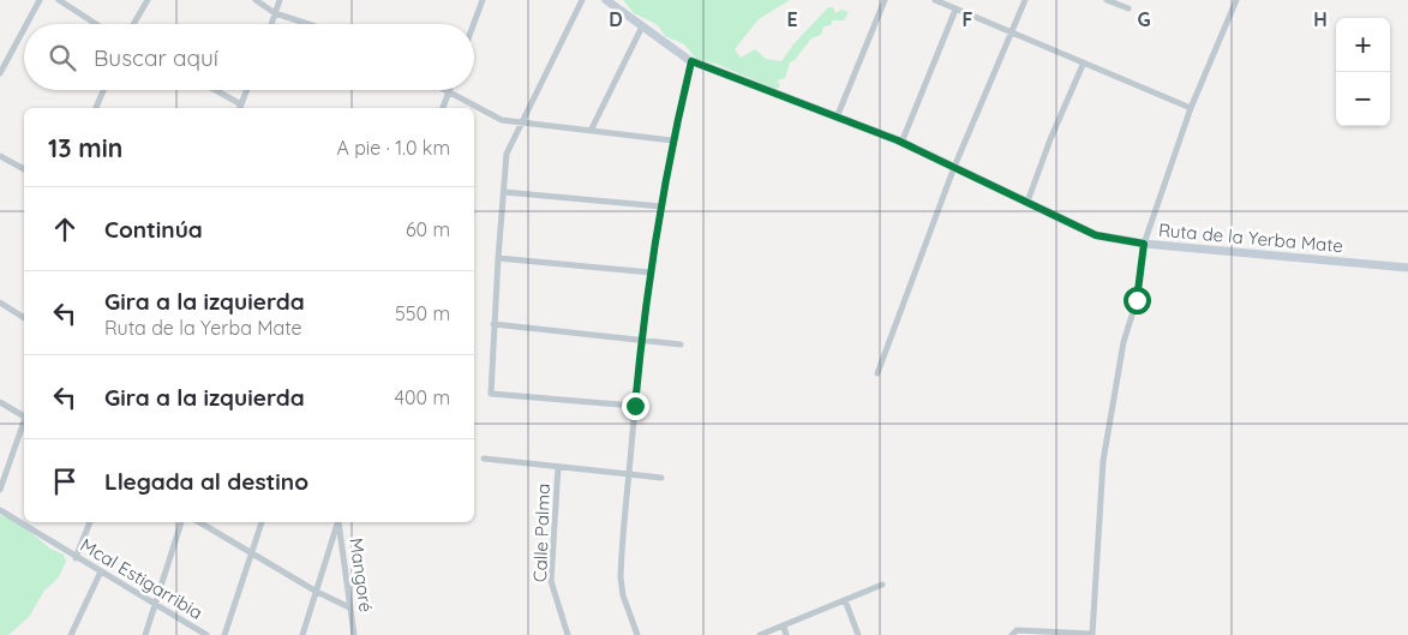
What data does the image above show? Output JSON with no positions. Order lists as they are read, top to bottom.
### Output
{
  "streets": {
    "main road": ["Ruta de la Yerba Mate"],
    "street": ["Calle Palma", "Mangoré", "Mcal Estigarribia"]
  },
  "page": {
    "map_buttons": ["+", "−"],
    "search": "Buscar aquí",
    "heading": ["13 min", "A pie · 1.0 km"],
    "list": [
      ["Continúa", "60 m"],
      ["Gira a la izquierda", "Ruta de la Yerba Mate", "550 m"],
      ["Gira a la izquierda", "400 m"],
      "Llegada al destino"
    ]
  },
  "grid": {
    "columns": [
      "D",
      "E",
      "F",
      "G",
      "H"
    ]
  }
}
